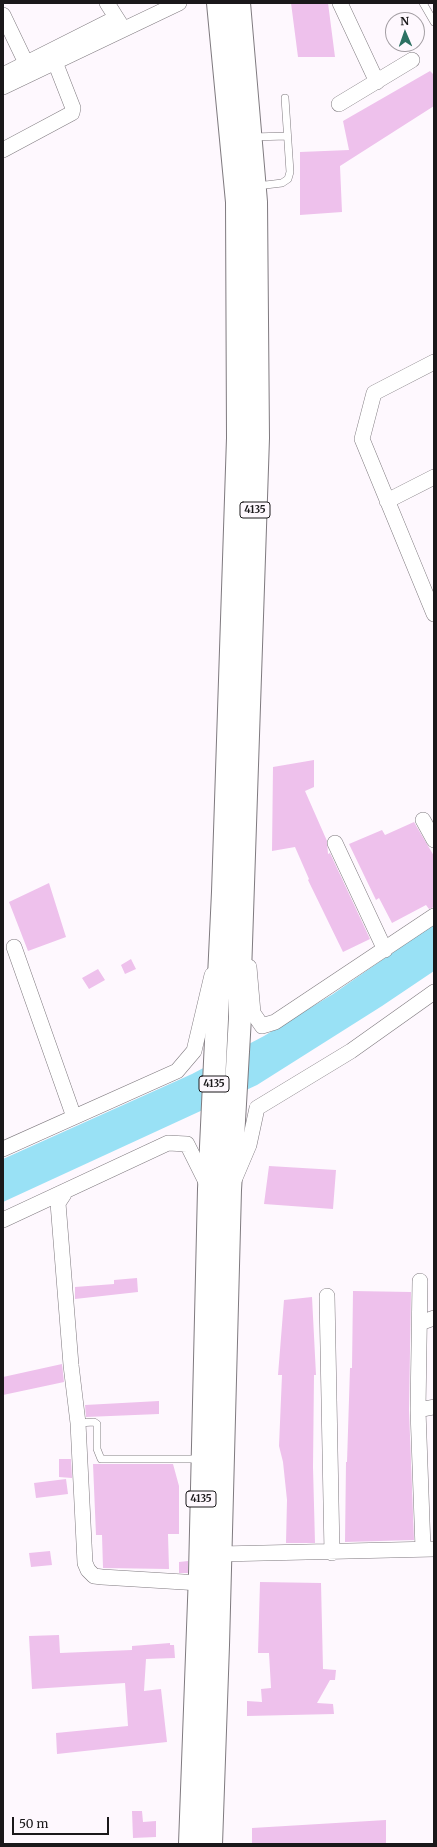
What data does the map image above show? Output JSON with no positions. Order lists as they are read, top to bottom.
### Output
{
  "streets": {
    "main road": ["4135"]
  },
  "scale_bar": "50 m",
  "north": "top"
}
